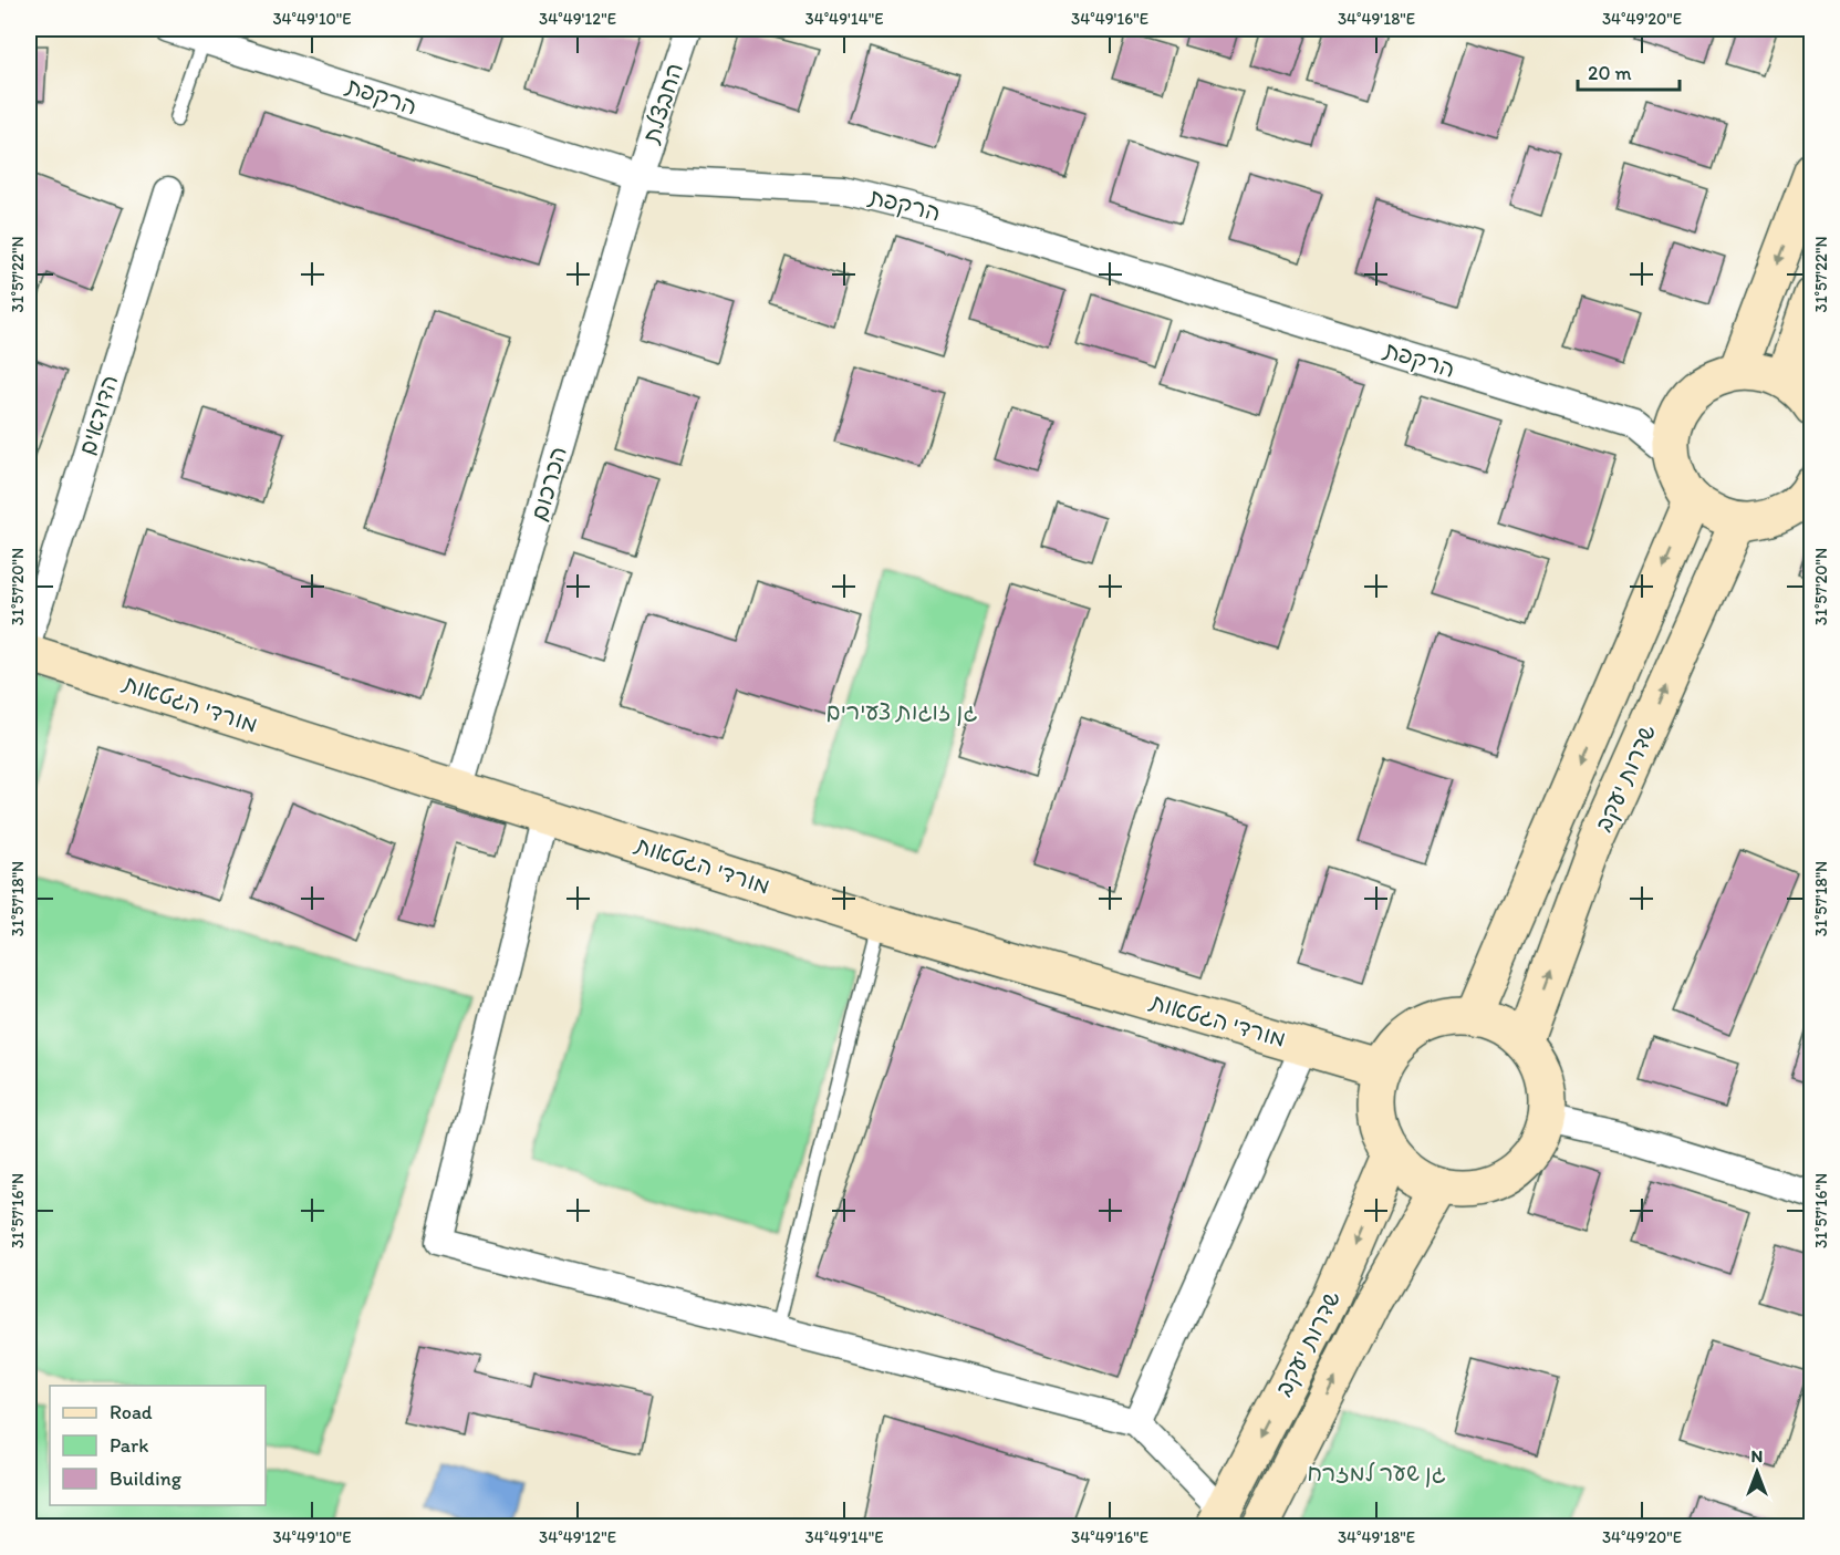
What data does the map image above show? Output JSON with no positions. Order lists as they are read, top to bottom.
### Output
{
  "streets": {
    "street": [
      "הרקפת",
      "החבצלת",
      "הדודאים",
      "הכרכום",
      "מורדי הגטאות",
      "שדרות יעקב"
    ]
  },
  "crossings": [
    ["הרקפת", "החבצלת"],
    ["הרקפת", "הכרכום"],
    ["החבצלת", "הכרכום"],
    ["הכרכום", "מורדי הגטאות"],
    ["מורדי הגטאות", "שדרות יעקב"]
  ],
  "parks": ["גן זוגות צעירים", "גן שער למזרח"],
  "legend": ["Road", "Park", "Building"],
  "scale_bar": "20 m",
  "north": "top",
  "coordinates": [
    "34°49'10\"E",
    "34°49'12\"E",
    "34°49'14\"E",
    "34°49'16\"E",
    "34°49'18\"E",
    "34°49'20\"E",
    "31°57'22\"N",
    "31°57'20\"N",
    "31°57'18\"N",
    "31°57'16\"N"
  ]
}
